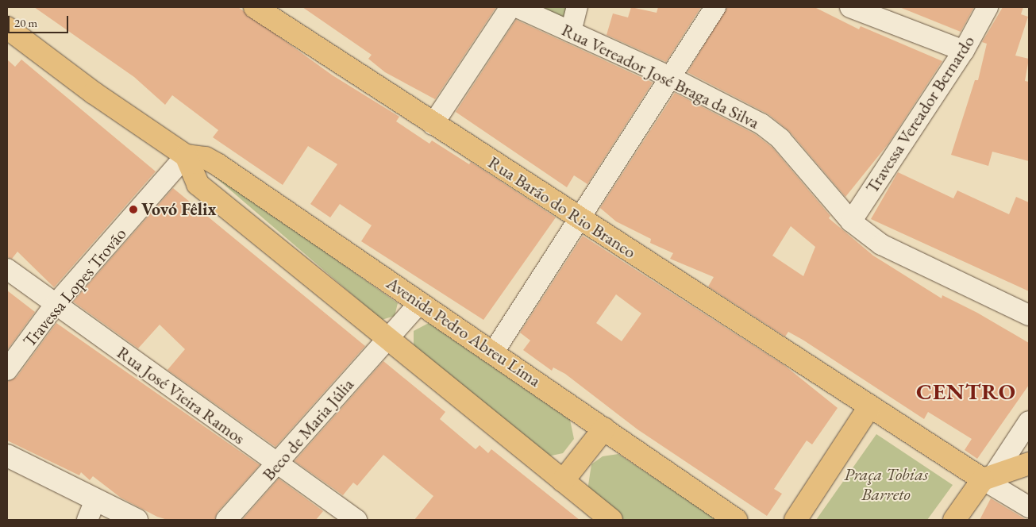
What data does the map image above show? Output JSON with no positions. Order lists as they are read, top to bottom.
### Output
{
  "streets": {
    "main road": ["Rua Barão do Rio Branco", "Avenida Pedro Abreu Lima"],
    "street": [
      "Rua Vereador José Braga da Silva",
      "Travessa Vereador Bernardo",
      "Travessa Lopes Trovão",
      "Rua José Vieira Ramos",
      "Beco de Maria Júlia"
    ]
  },
  "crossings": [
    ["Rua Vereador José Braga da Silva", "Travessa Vereador Bernardo"],
    ["Travessa Lopes Trovão", "Avenida Pedro Abreu Lima"],
    ["Travessa Lopes Trovão", "Rua José Vieira Ramos"],
    ["Avenida Pedro Abreu Lima", "Beco de Maria Júlia"],
    ["Rua José Vieira Ramos", "Beco de Maria Júlia"]
  ],
  "districts": ["CENTRO"],
  "parks": ["Praça Tobias Barreto"],
  "places": ["Vovó Fêlix"],
  "scale_bar": "20 m"
}
